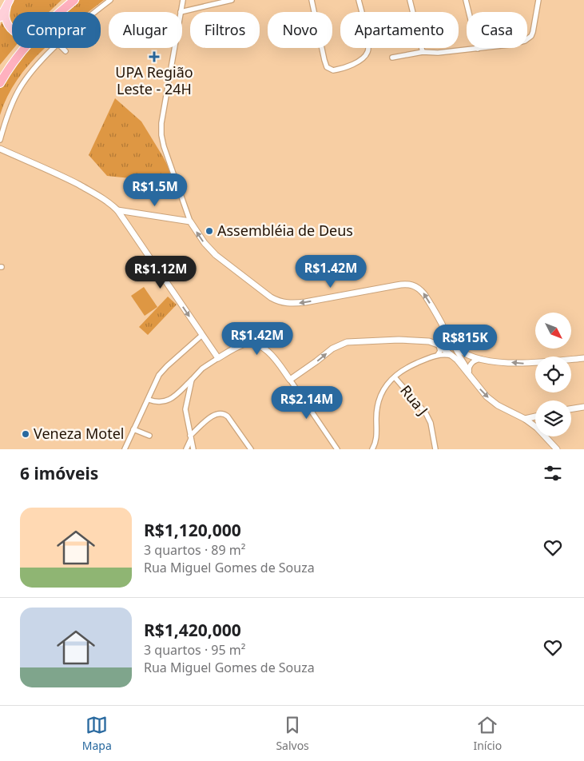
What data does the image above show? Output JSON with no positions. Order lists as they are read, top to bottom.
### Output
{
  "streets": {
    "street": ["Rua J"]
  },
  "places": {
    "health": ["UPA Região Leste - 24H"],
    "other": ["Assembléia de Deus", "Veneza Motel"]
  },
  "north": "bottom right",
  "page": {
    "chip": [
      "Comprar",
      "Alugar",
      "Filtros",
      "Novo",
      "Apartamento",
      "Casa"
    ],
    "price": [
      "R$1.5M",
      "R$1.42M",
      "R$1.12M",
      "R$1.42M",
      "R$815K",
      "R$2.14M"
    ],
    "heading": "6 imóveis",
    "list": [
      {
        "name": "R$1,120,000",
        "note": "3 quartos · 89 m² · Rua Miguel Gomes de Souza"
      },
      {
        "name": "R$1,420,000",
        "note": "3 quartos · 95 m² · Rua Miguel Gomes de Souza"
      }
    ],
    "tabs": ["Mapa", "Salvos", "Início"]
  }
}
